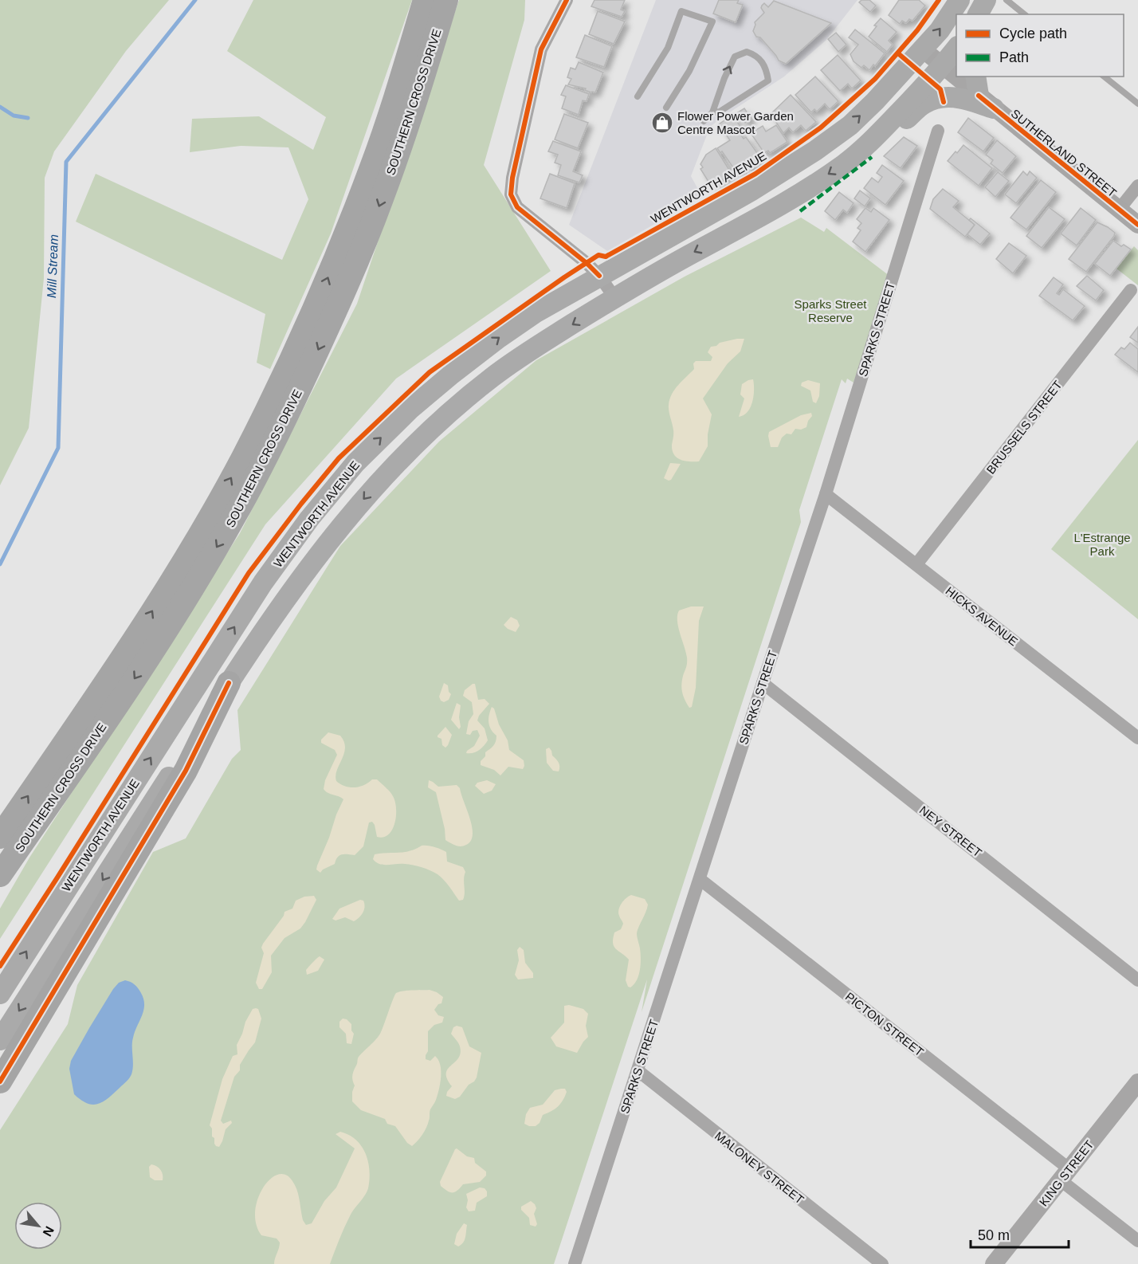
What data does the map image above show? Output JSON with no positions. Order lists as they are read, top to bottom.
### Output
{
  "streets": {
    "highway": ["SOUTHERN CROSS DRIVE"],
    "main road": ["WENTWORTH AVENUE"],
    "street": [
      "SUTHERLAND STREET",
      "SPARKS STREET",
      "BRUSSELS STREET",
      "HICKS AVENUE",
      "NEY STREET",
      "PICTON STREET",
      "MALONEY STREET",
      "KING STREET"
    ]
  },
  "crossings": [
    ["SUTHERLAND STREET", "WENTWORTH AVENUE"],
    ["SPARKS STREET", "HICKS AVENUE"],
    ["SPARKS STREET", "NEY STREET"],
    ["SPARKS STREET", "PICTON STREET"],
    ["SPARKS STREET", "MALONEY STREET"],
    ["BRUSSELS STREET", "HICKS AVENUE"],
    ["PICTON STREET", "KING STREET"]
  ],
  "water": ["Mill Stream"],
  "parks": ["Sparks Street Reserve", "L'Estrange Park"],
  "places": {
    "shop": ["Flower Power Garden Centre Mascot"]
  },
  "legend": ["Cycle path", "Path"],
  "scale_bar": "50 m",
  "north": "bottom right"
}
